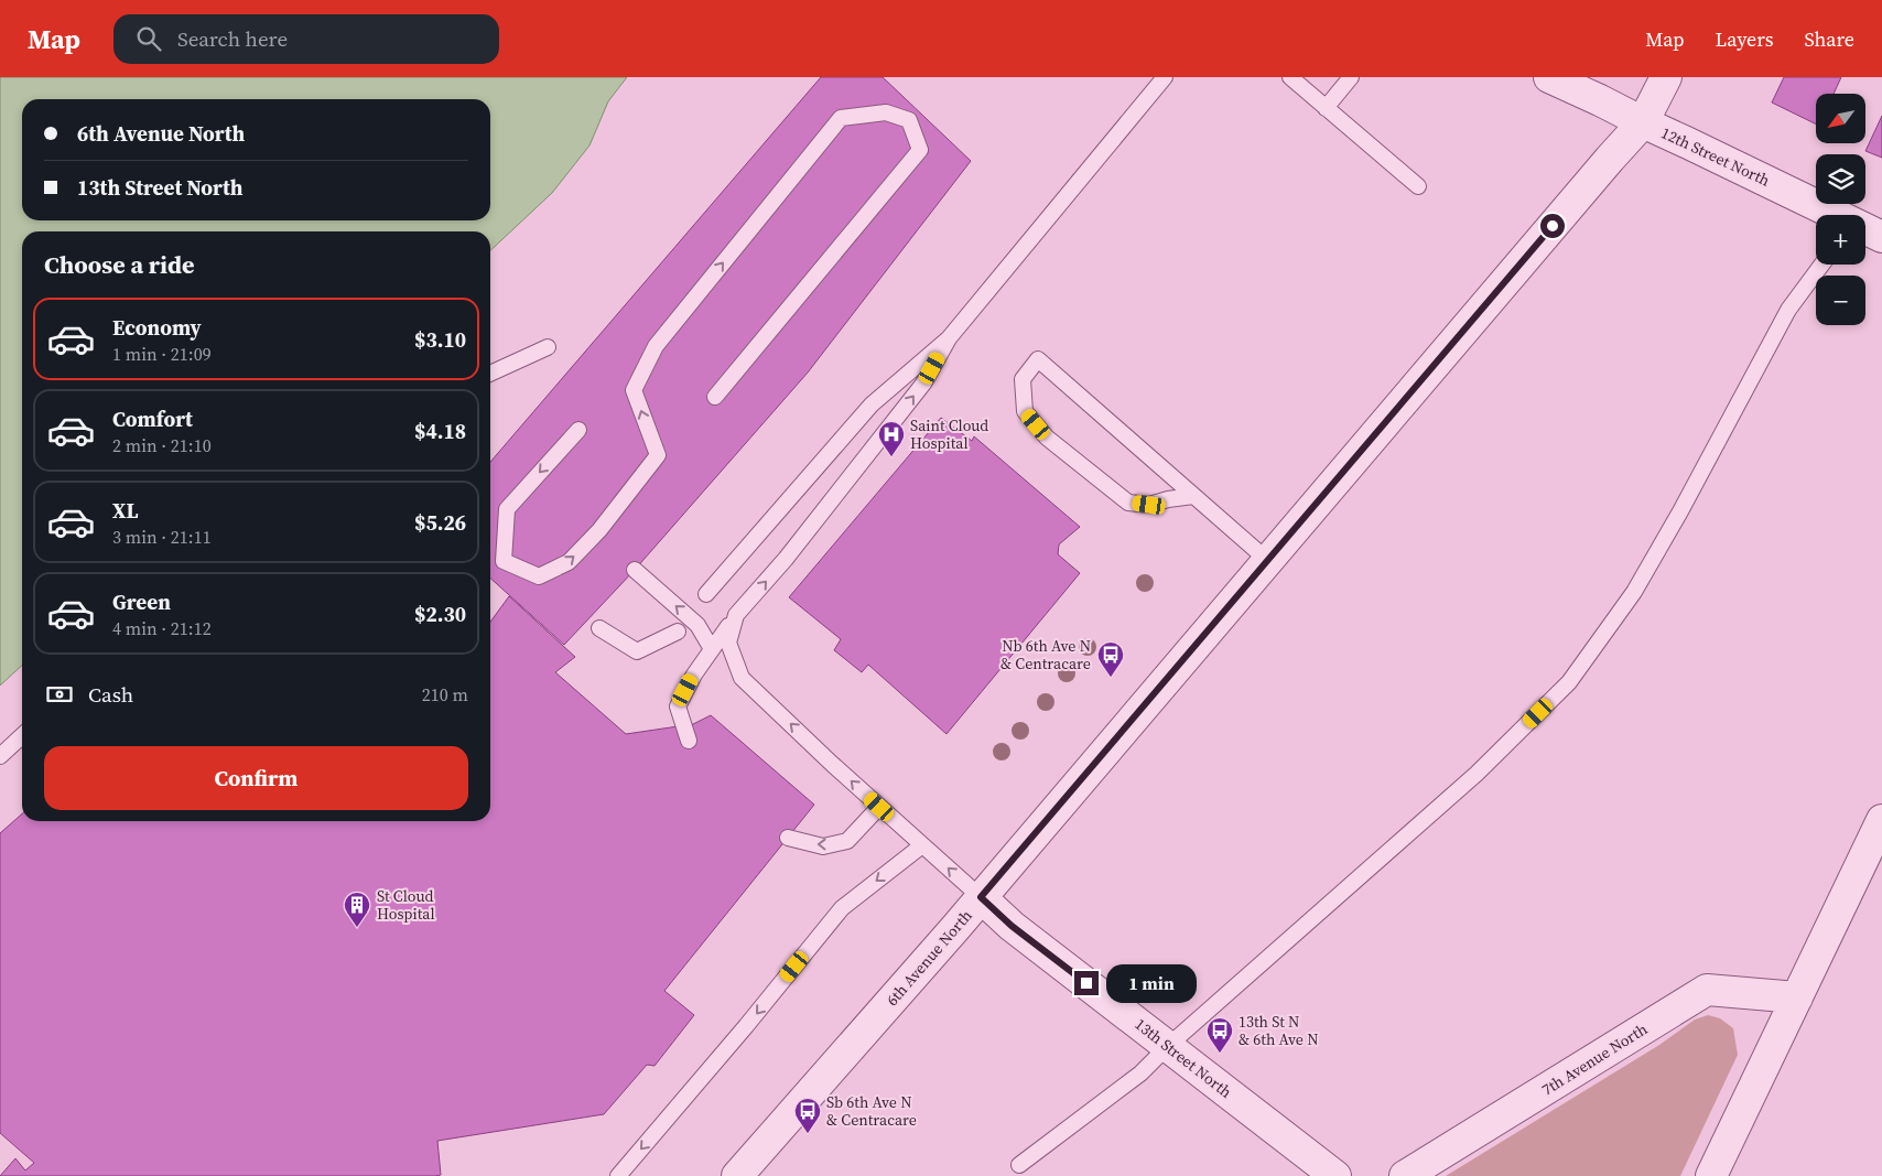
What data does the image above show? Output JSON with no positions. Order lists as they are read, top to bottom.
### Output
{
  "streets": {
    "street": [
      "12th Street North",
      "6th Avenue North",
      "13th Street North",
      "7th Avenue North"
    ]
  },
  "crossings": [
    ["12th Street North", "6th Avenue North"],
    ["6th Avenue North", "13th Street North"]
  ],
  "places": {
    "hospital": ["Saint Cloud Hospital"],
    "bus stop": ["Nb 6th Ave N & Centracare", "13th St N & 6th Ave N", "Sb 6th Ave N & Centracare"],
    "building": ["St Cloud Hospital"]
  },
  "north": "bottom left",
  "page": {
    "header": "Map",
    "search": "Search here",
    "nav": ["Map", "Layers", "Share"],
    "map_buttons": ["+", "−"],
    "banner": ["6th Avenue North", "13th Street North"],
    "heading": "Choose a ride",
    "list": [
      {
        "name": "Economy",
        "note": "1 min · 21:09",
        "value": "$3.10"
      },
      {
        "name": "Comfort",
        "note": "2 min · 21:10",
        "value": "$4.18"
      },
      {
        "name": "XL",
        "note": "3 min · 21:11",
        "value": "$5.26"
      },
      {
        "name": "Green",
        "note": "4 min · 21:12",
        "value": "$2.30"
      }
    ],
    "pay": ["Cash", "210 m"],
    "buttons": "Confirm",
    "bubble": "1 min"
  }
}
